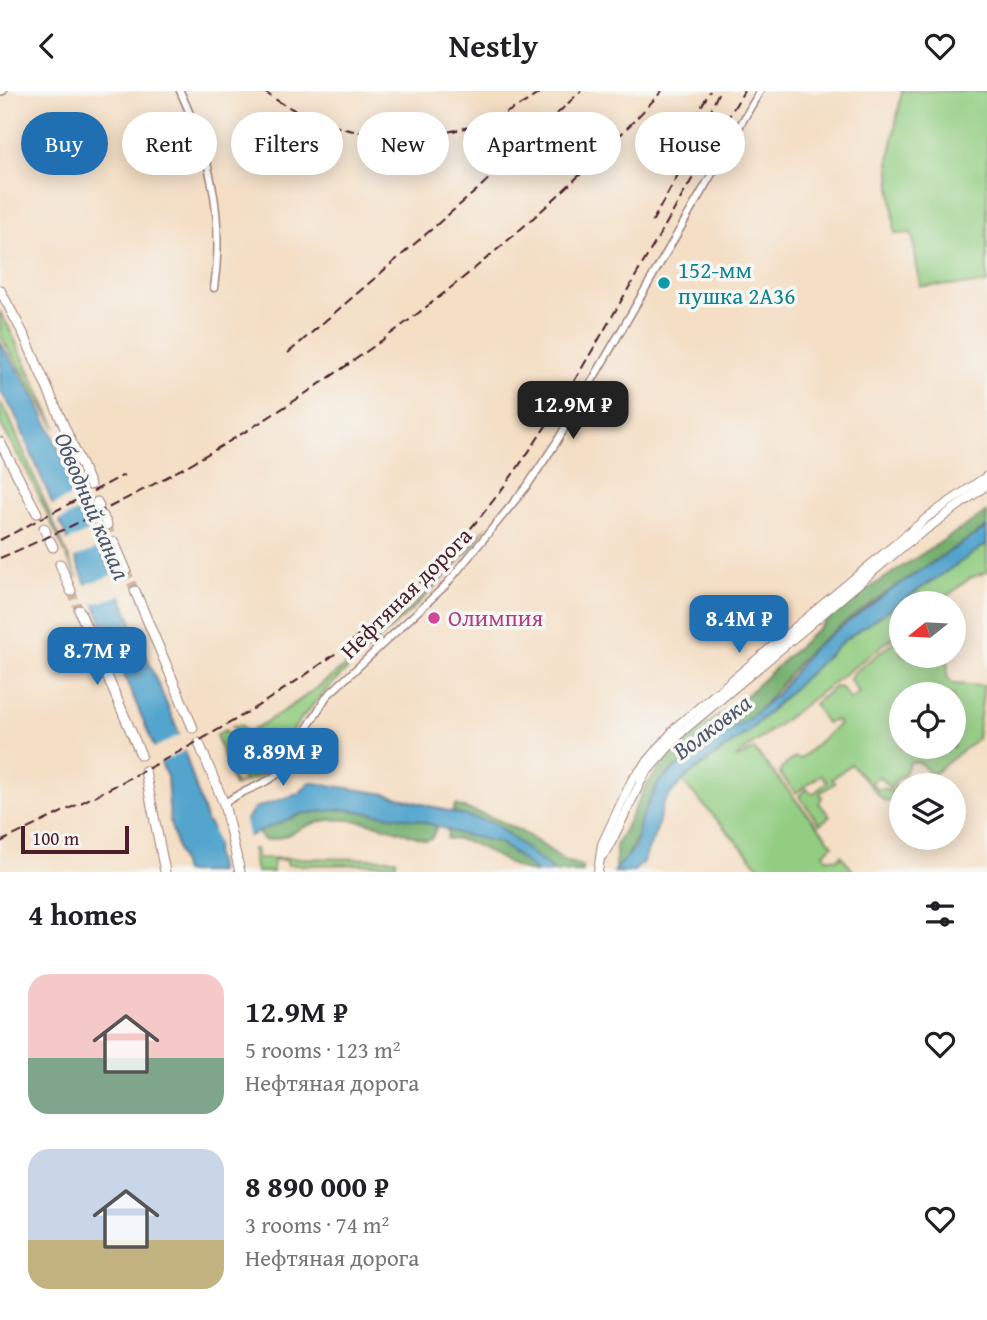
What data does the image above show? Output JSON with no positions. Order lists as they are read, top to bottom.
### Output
{
  "streets": {
    "street": ["Нефтяная дорога"]
  },
  "water": ["Обводный канал", "Волковка"],
  "places": ["152-мм пушка 2А36", "Олимпия"],
  "scale_bar": "100 m",
  "north": "left",
  "page": {
    "header": "Nestly",
    "chip": [
      "Buy",
      "Rent",
      "Filters",
      "New",
      "Apartment",
      "House"
    ],
    "price": [
      "12.9M ₽",
      "8.4M ₽",
      "8.7M ₽",
      "8.89M ₽"
    ],
    "scale": "100 m",
    "heading": "4 homes",
    "list": [
      {
        "name": "12.9M ₽",
        "note": "5 rooms · 123 m² · Нефтяная дорога"
      },
      {
        "name": "8 890 000 ₽",
        "note": "3 rooms · 74 m² · Нефтяная дорога"
      }
    ]
  }
}
